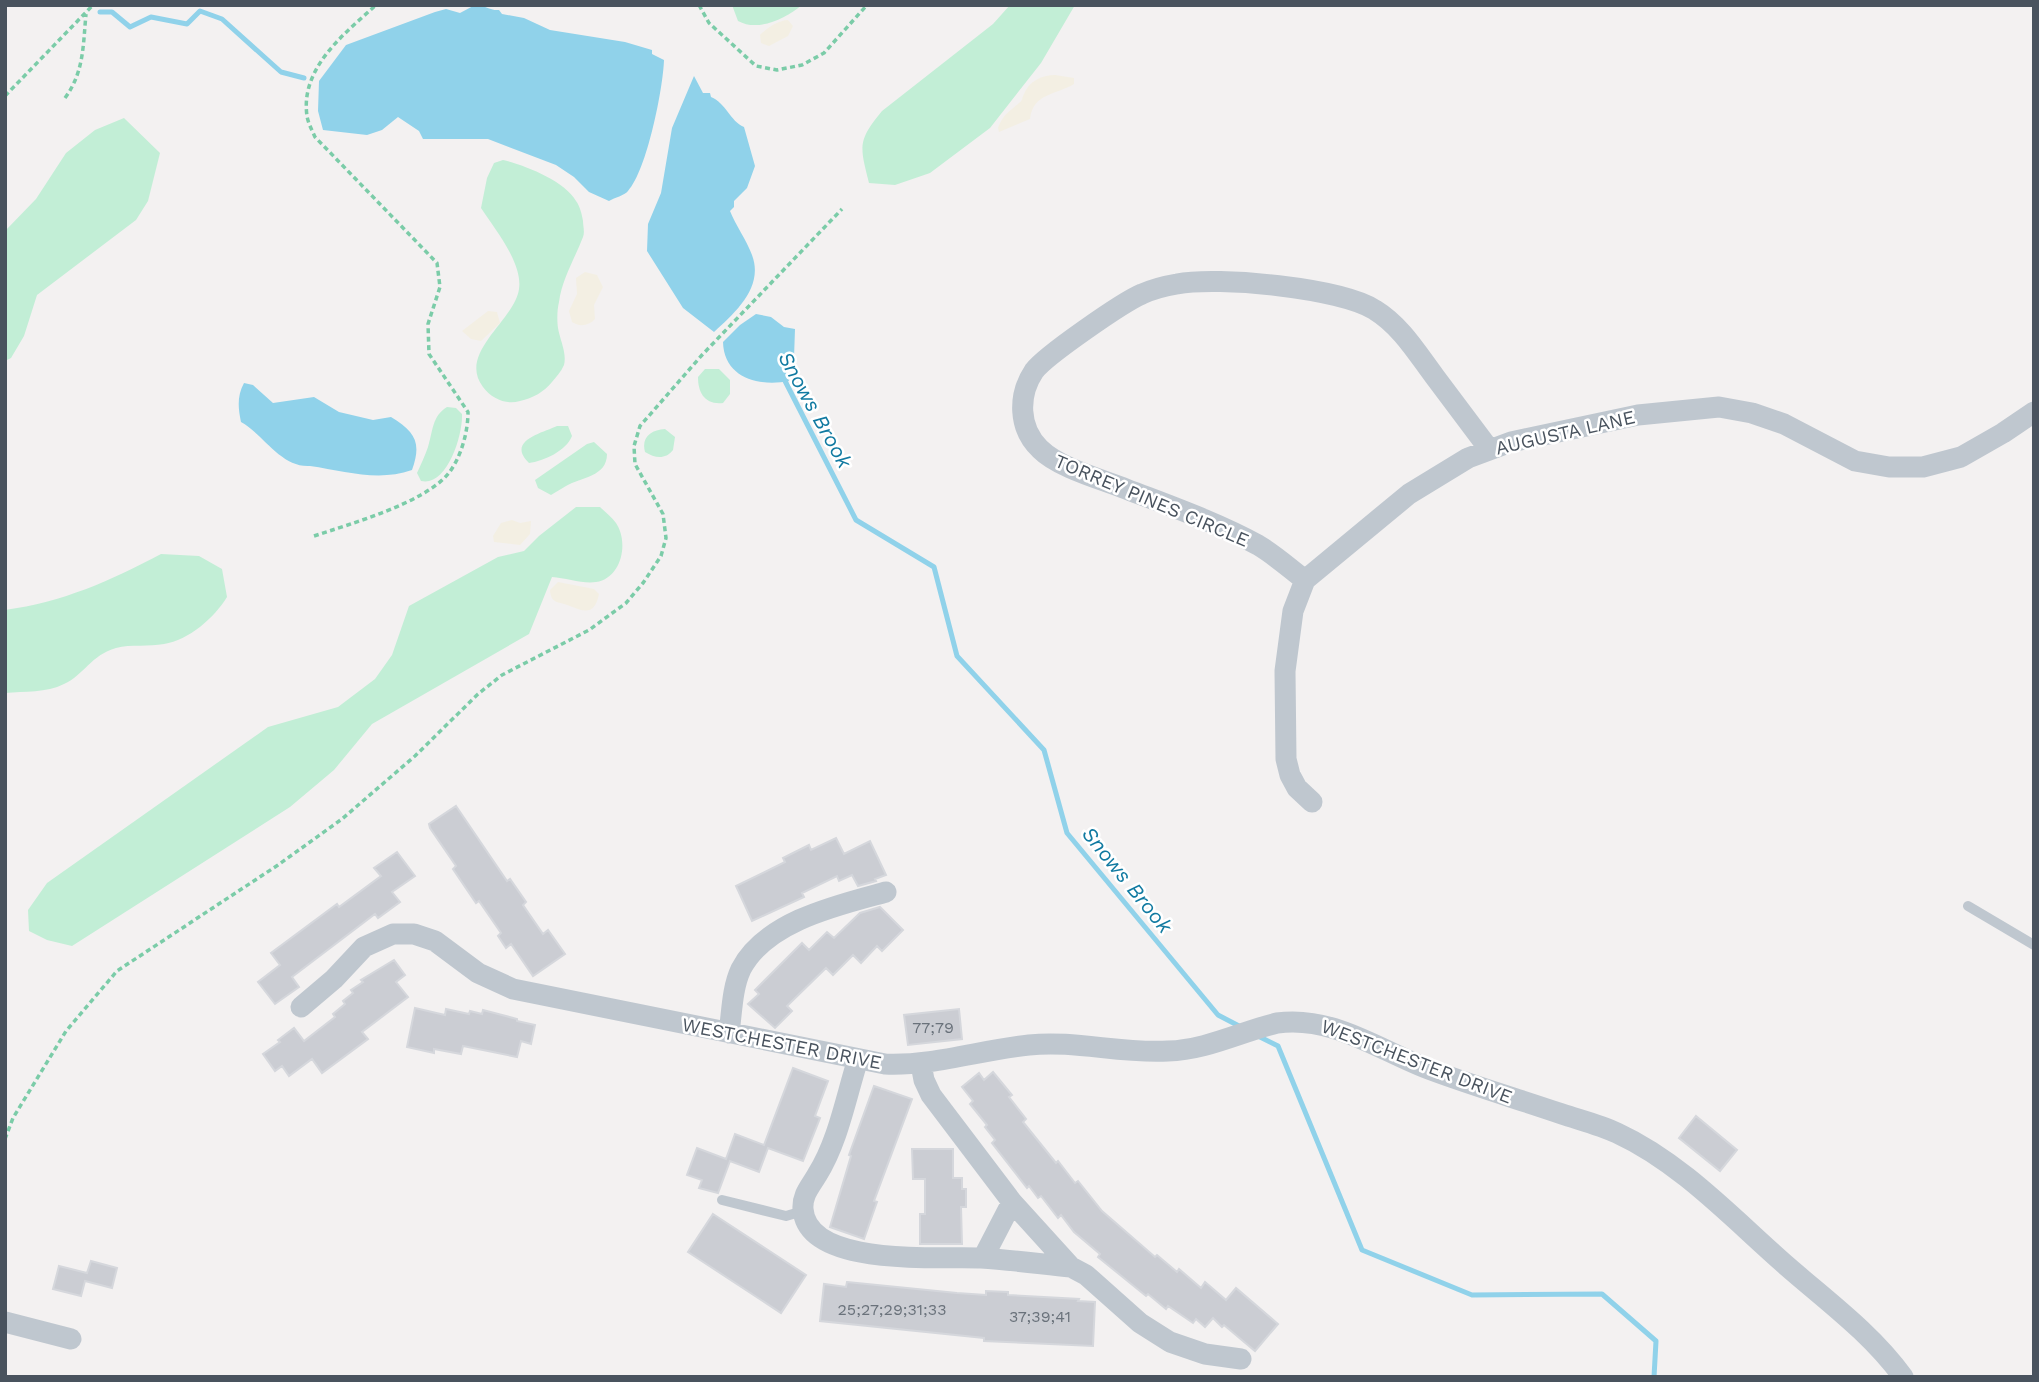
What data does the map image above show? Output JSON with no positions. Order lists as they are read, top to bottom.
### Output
{
  "streets": {
    "street": ["AUGUSTA LANE", "TORREY PINES CIRCLE", "WESTCHESTER DRIVE"]
  },
  "crossings": [
    ["AUGUSTA LANE", "TORREY PINES CIRCLE"]
  ],
  "water": ["Snows Brook"],
  "house_numbers": ["77;79", "25;27;29;31;33", "37;39;41"]
}
